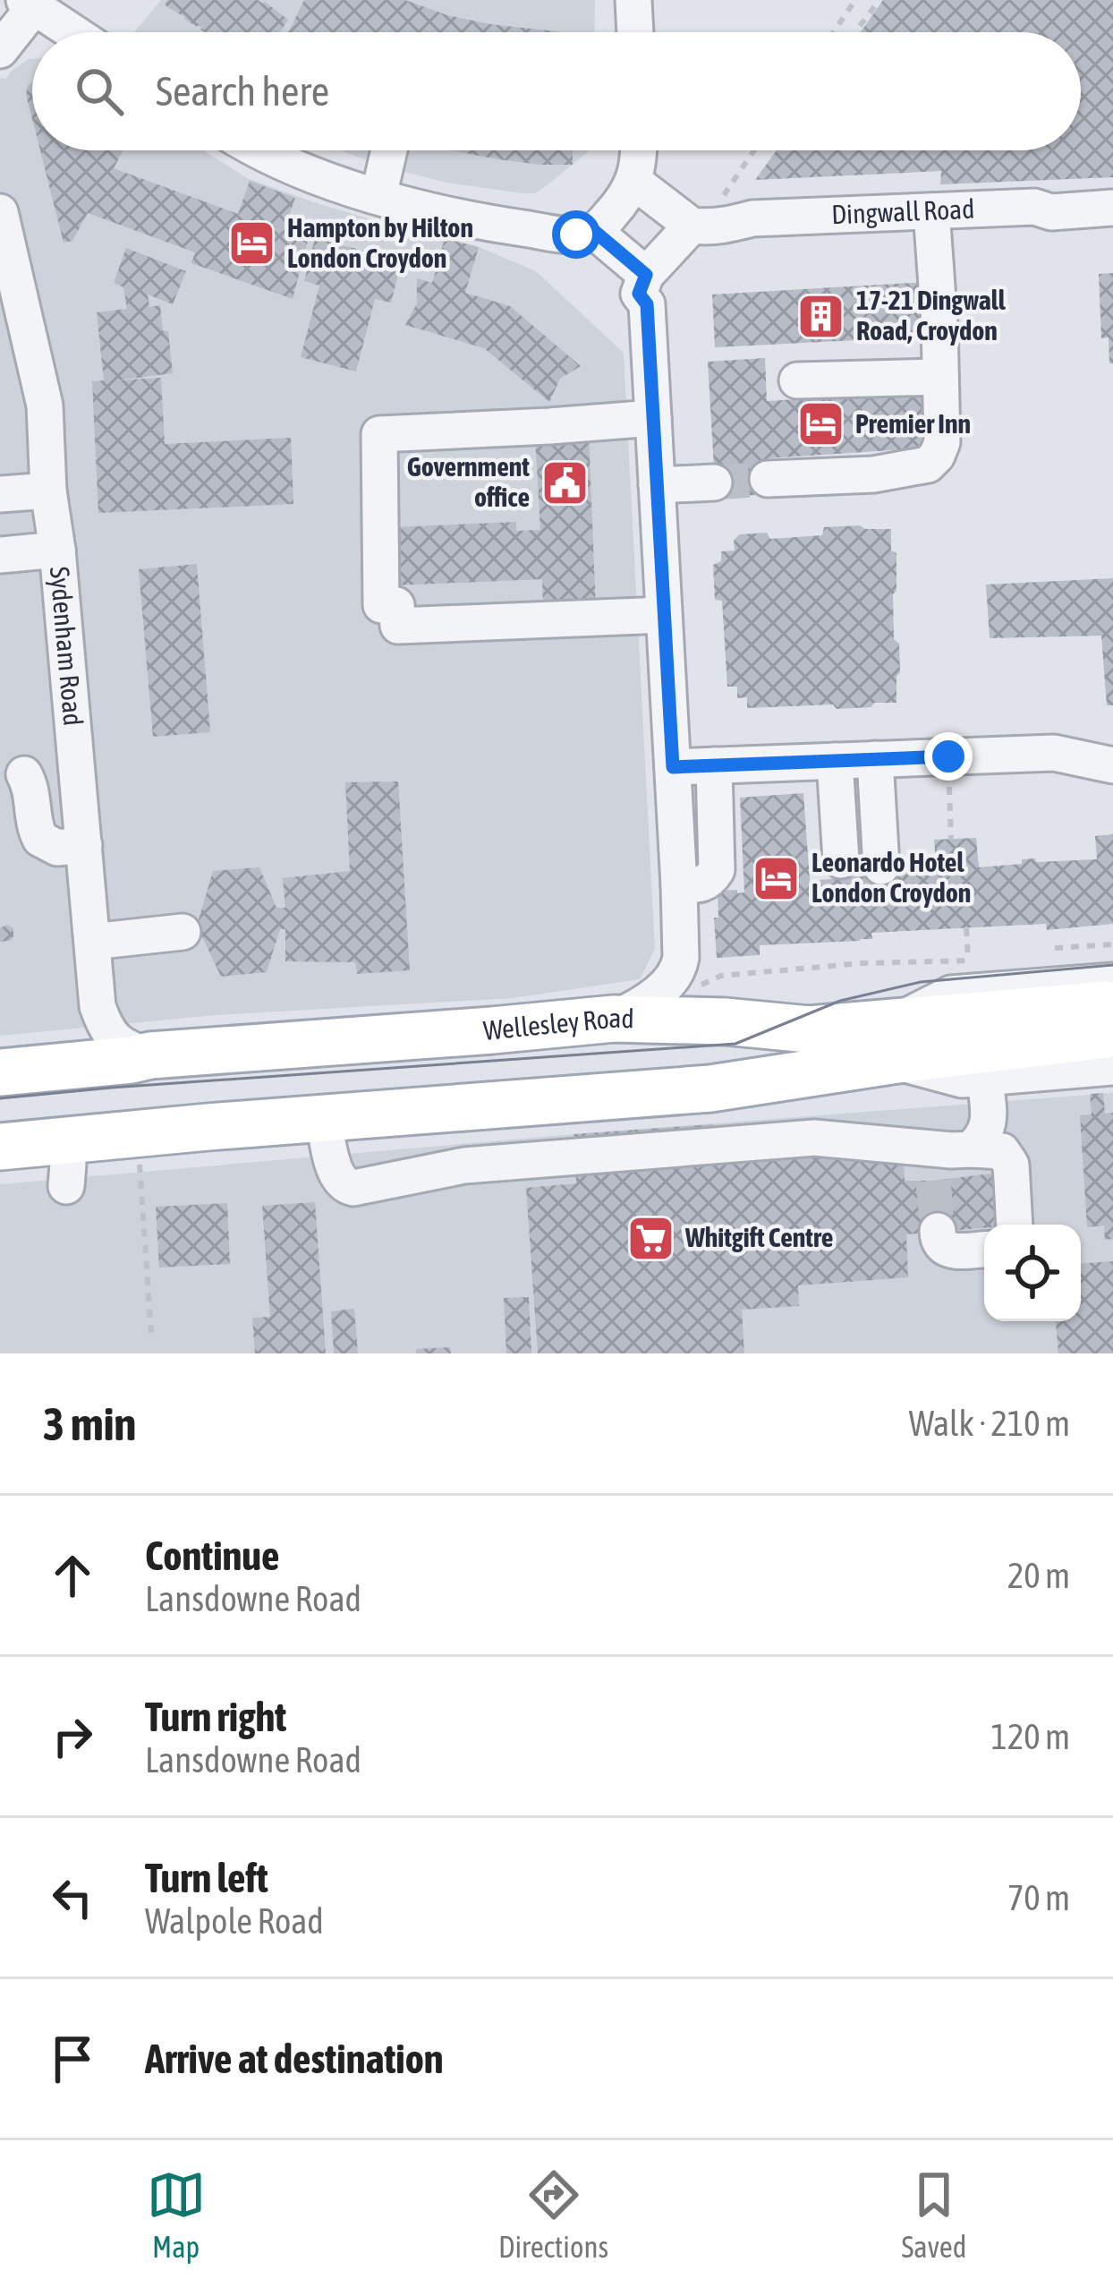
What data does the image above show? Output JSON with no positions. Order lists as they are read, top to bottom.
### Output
{
  "streets": {
    "main road": ["Wellesley Road"],
    "street": ["Dingwall Road", "Sydenham Road"]
  },
  "crossings": [
    ["Sydenham Road", "Wellesley Road"]
  ],
  "places": {
    "hotel": ["Hampton by Hilton London Croydon", "Premier Inn", "Leonardo Hotel London Croydon"],
    "building": ["17-21 Dingwall Road, Croydon"],
    "public building": ["Government office"],
    "supermarket": ["Whitgift Centre"]
  },
  "page": {
    "search": "Search here",
    "heading": ["3 min", "Walk · 210 m"],
    "list": [
      ["Continue", "Lansdowne Road", "20 m"],
      ["Turn right", "Lansdowne Road", "120 m"],
      ["Turn left", "Walpole Road", "70 m"],
      "Arrive at destination"
    ],
    "nav": ["Map", "Directions", "Saved"]
  }
}
